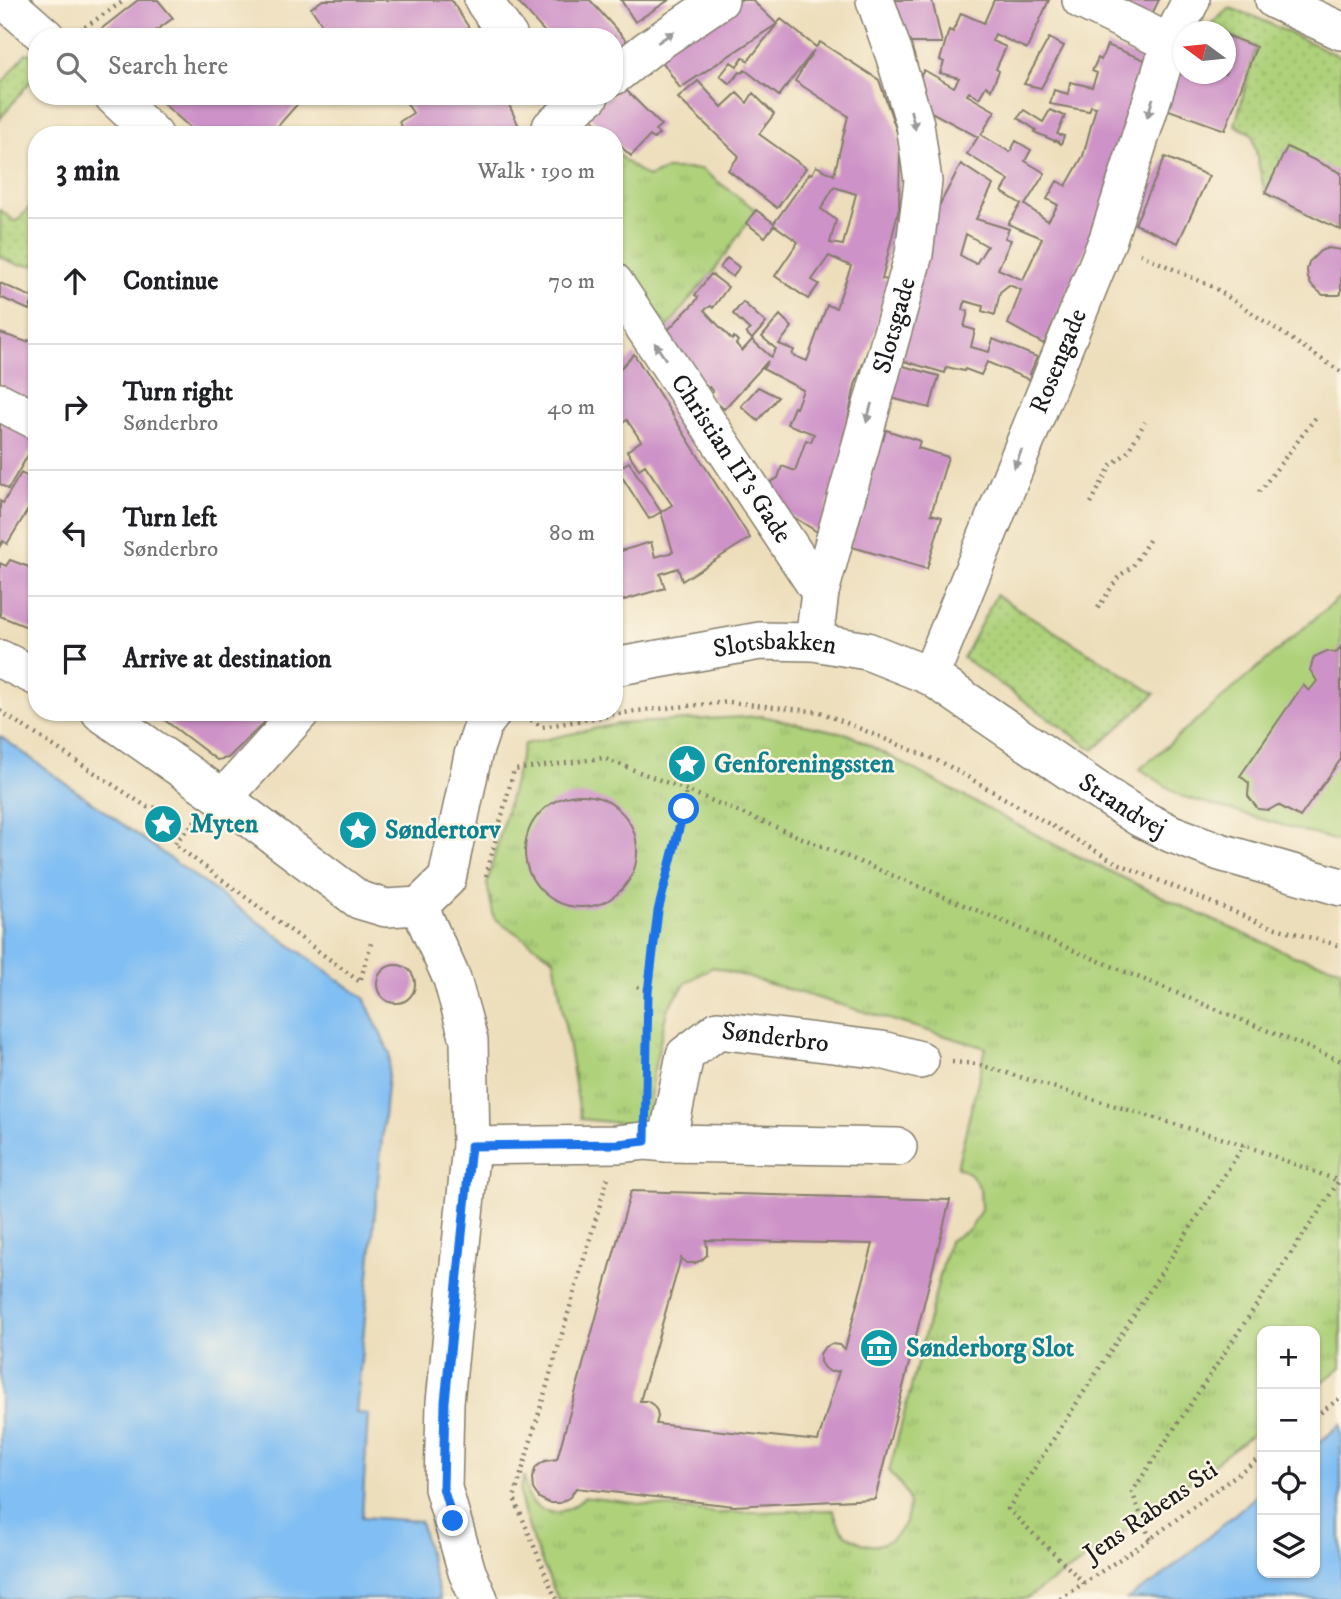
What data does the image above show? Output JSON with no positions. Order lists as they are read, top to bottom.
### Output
{
  "streets": {
    "street": [
      "Slotsgade",
      "Rosengade",
      "Christian II's Gade",
      "Slotsbakken",
      "Strandvej",
      "Sønderbro"
    ],
    "path": ["Jens Rabens Sti"]
  },
  "crossings": [
    ["Slotsgade", "Christian II's Gade"],
    ["Rosengade", "Slotsbakken"],
    ["Rosengade", "Strandvej"],
    ["Slotsbakken", "Strandvej"]
  ],
  "one_way": ["Slotsgade", "Rosengade", "Christian II's Gade"],
  "places": {
    "place": ["Genforeningssten", "Myten", "Søndertorv"],
    "museum": ["Sønderborg Slot"]
  },
  "north": "left",
  "page": {
    "search": "Search here",
    "heading": ["3 min", "Walk · 190 m"],
    "list": [
      ["Continue", "70 m"],
      ["Turn right", "Sønderbro", "40 m"],
      ["Turn left", "Sønderbro", "80 m"],
      "Arrive at destination"
    ],
    "map_buttons": ["+", "−"]
  }
}
